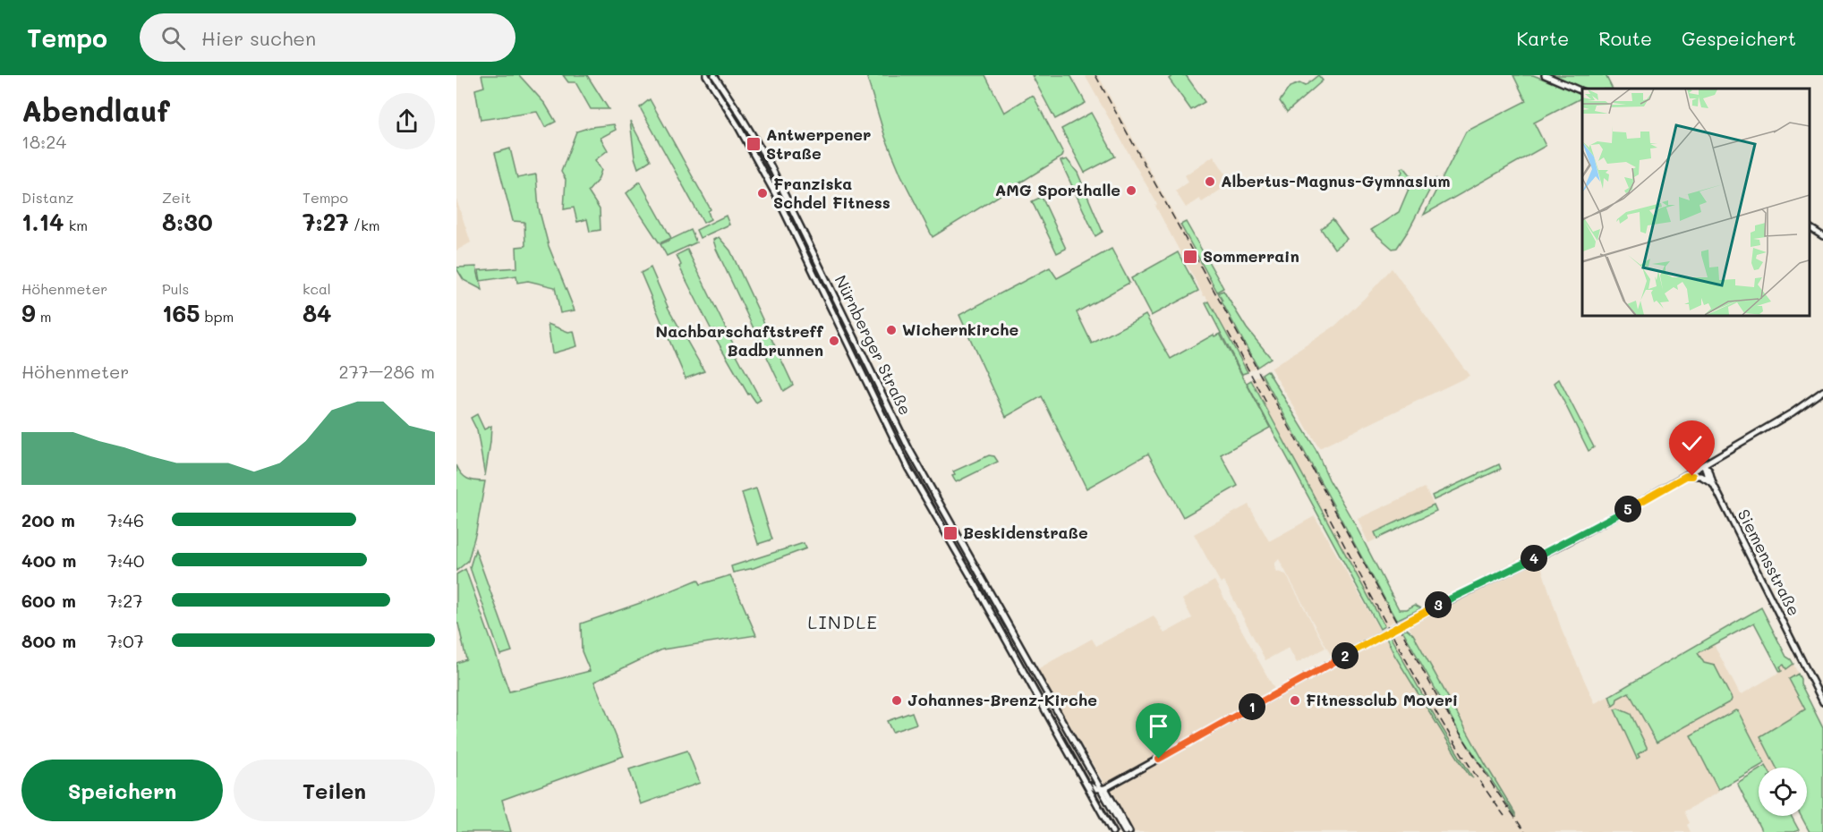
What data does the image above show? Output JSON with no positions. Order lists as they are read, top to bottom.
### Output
{
  "streets": {
    "main road": ["Nürnberger Straße", "Siemensstraße"]
  },
  "districts": ["LINDLE"],
  "places": {
    "transit": ["Antwerpener Straße", "Sommerrain", "Beskidenstraße"],
    "other": [
      "Albertus-Magnus-Gymnasium",
      "AMG Sporthalle",
      "Franziska Schdel Fitness",
      "Wichernkirche",
      "Nachbarschaftstreff Badbrunnen",
      "Johannes-Brenz-Kirche",
      "Fitnessclub Moveri"
    ]
  },
  "page": {
    "header": "Tempo",
    "search": "Hier suchen",
    "nav": ["Karte", "Route", "Gespeichert"],
    "heading": ["Abendlauf", "18:24"],
    "stats": [
      ["Distanz", "1.14 km"],
      ["Zeit", "8:30"],
      ["Tempo", "7:27 /km"],
      ["Höhenmeter", "9 m"],
      ["Puls", "165 bpm"],
      ["kcal", "84"]
    ],
    "chart": ["Höhenmeter", "277–286 m"],
    "pins": [
      "5",
      "4",
      "3",
      "2",
      "1"
    ],
    "list": [
      {
        "name": "200 m",
        "note": "7:46"
      },
      {
        "name": "400 m",
        "note": "7:40"
      },
      {
        "name": "600 m",
        "note": "7:27"
      },
      {
        "name": "800 m",
        "note": "7:07"
      }
    ],
    "buttons": ["Speichern", "Teilen"]
  }
}
